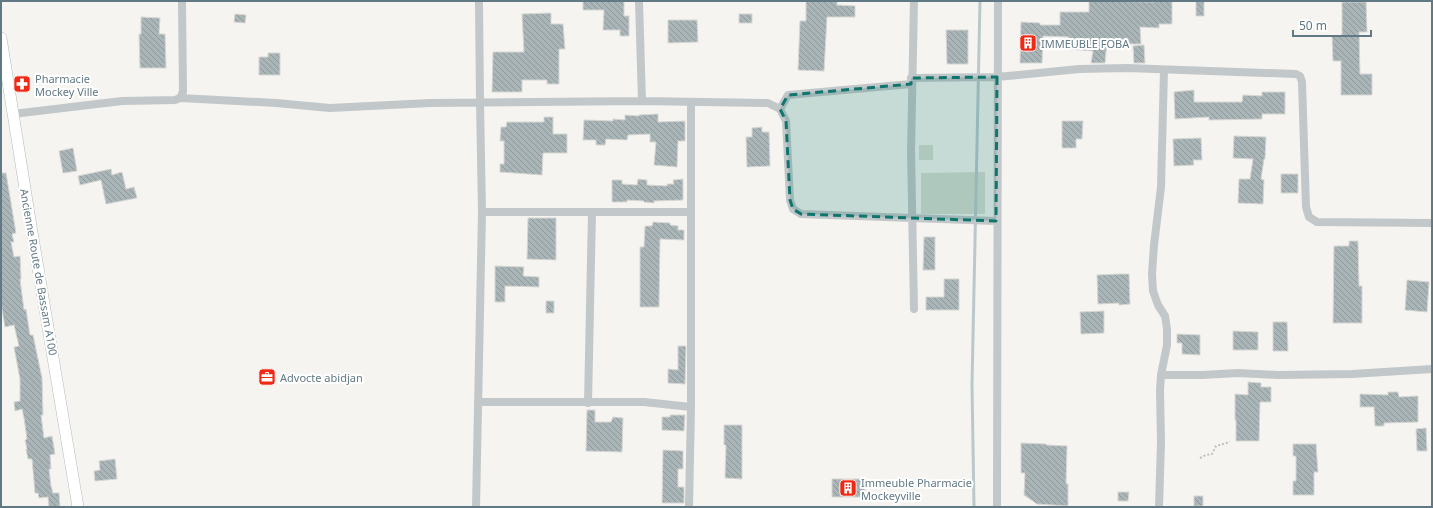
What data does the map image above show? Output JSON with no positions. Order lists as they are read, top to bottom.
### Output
{
  "streets": {
    "main road": ["Ancienne Route de Bassam A100"]
  },
  "places": {
    "building": ["IMMEUBLE FOBA", "Immeuble Pharmacie Mockeyville"],
    "pharmacy": ["Pharmacie Mockey Ville"],
    "office": ["Advocte abidjan"]
  },
  "scale_bar": "50 m"
}
